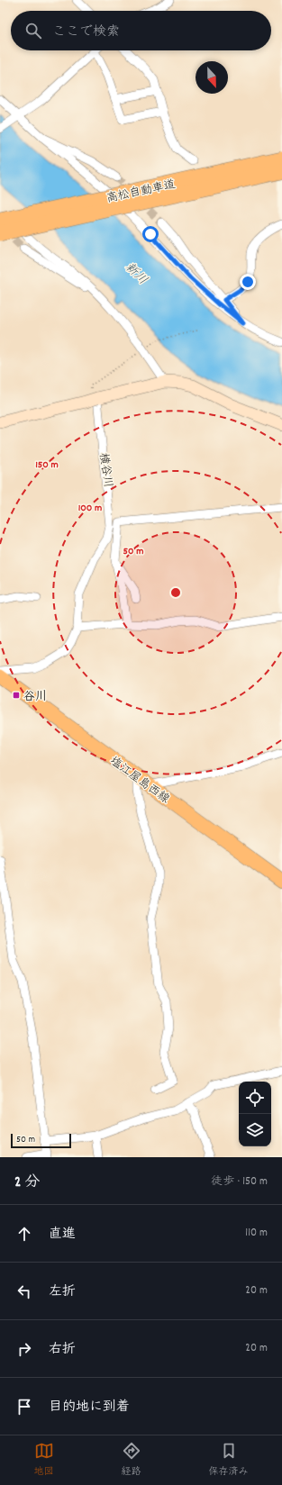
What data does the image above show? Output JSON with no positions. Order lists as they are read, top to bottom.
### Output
{
  "streets": {
    "highway": ["高松自動車道"],
    "main road": ["塩江屋島西線"]
  },
  "water": ["新川"],
  "places": {
    "transit": ["谷川"]
  },
  "scale_bar": "50 m",
  "north": "bottom",
  "page": {
    "search": "ここで検索",
    "scale": "50 m",
    "heading": ["2 分", "徒歩 · 150 m"],
    "list": [
      ["直進", "110 m"],
      ["左折", "20 m"],
      ["右折", "20 m"],
      "目的地に到着"
    ],
    "nav": ["地図", "経路", "保存済み"]
  },
  "rings": ["150 m", "100 m", "50 m"]
}
